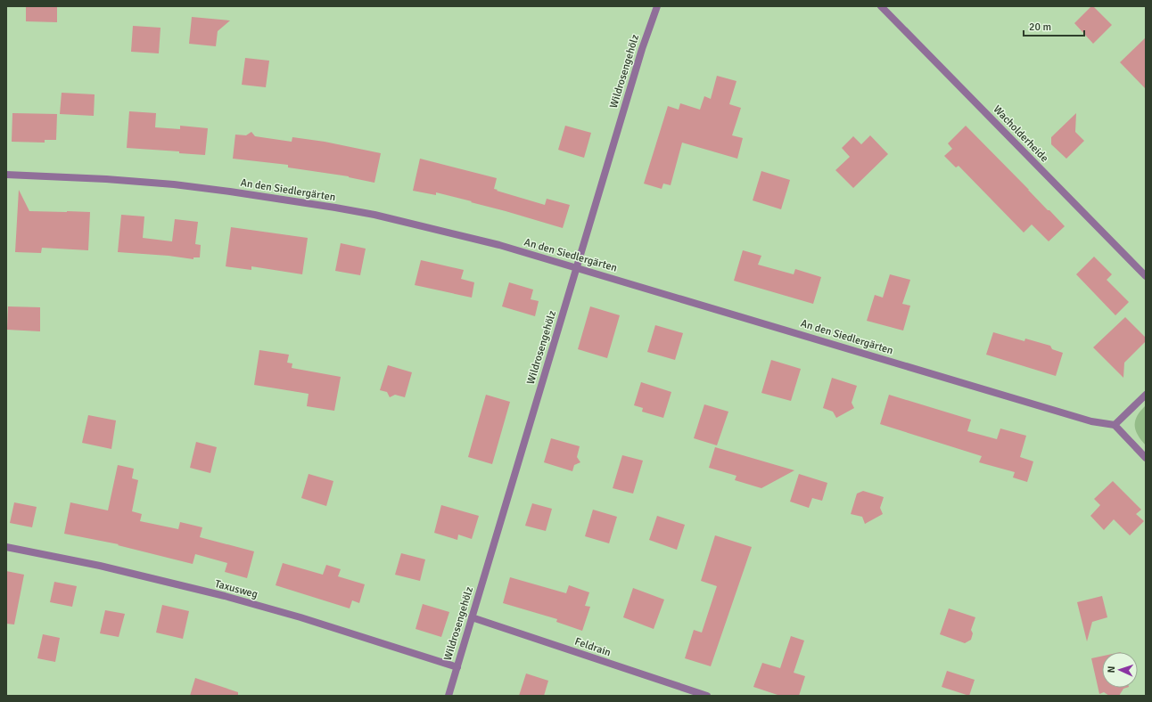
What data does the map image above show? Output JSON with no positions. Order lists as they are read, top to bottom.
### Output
{
  "streets": {
    "street": [
      "Wildrosengehölz",
      "Wacholderheide",
      "An den Siedlergärten",
      "Taxusweg",
      "Feldrain"
    ]
  },
  "crossings": [
    ["Wildrosengehölz", "An den Siedlergärten"],
    ["Wildrosengehölz", "Taxusweg"],
    ["Wildrosengehölz", "Feldrain"]
  ],
  "scale_bar": "20 m",
  "north": "left"
}
